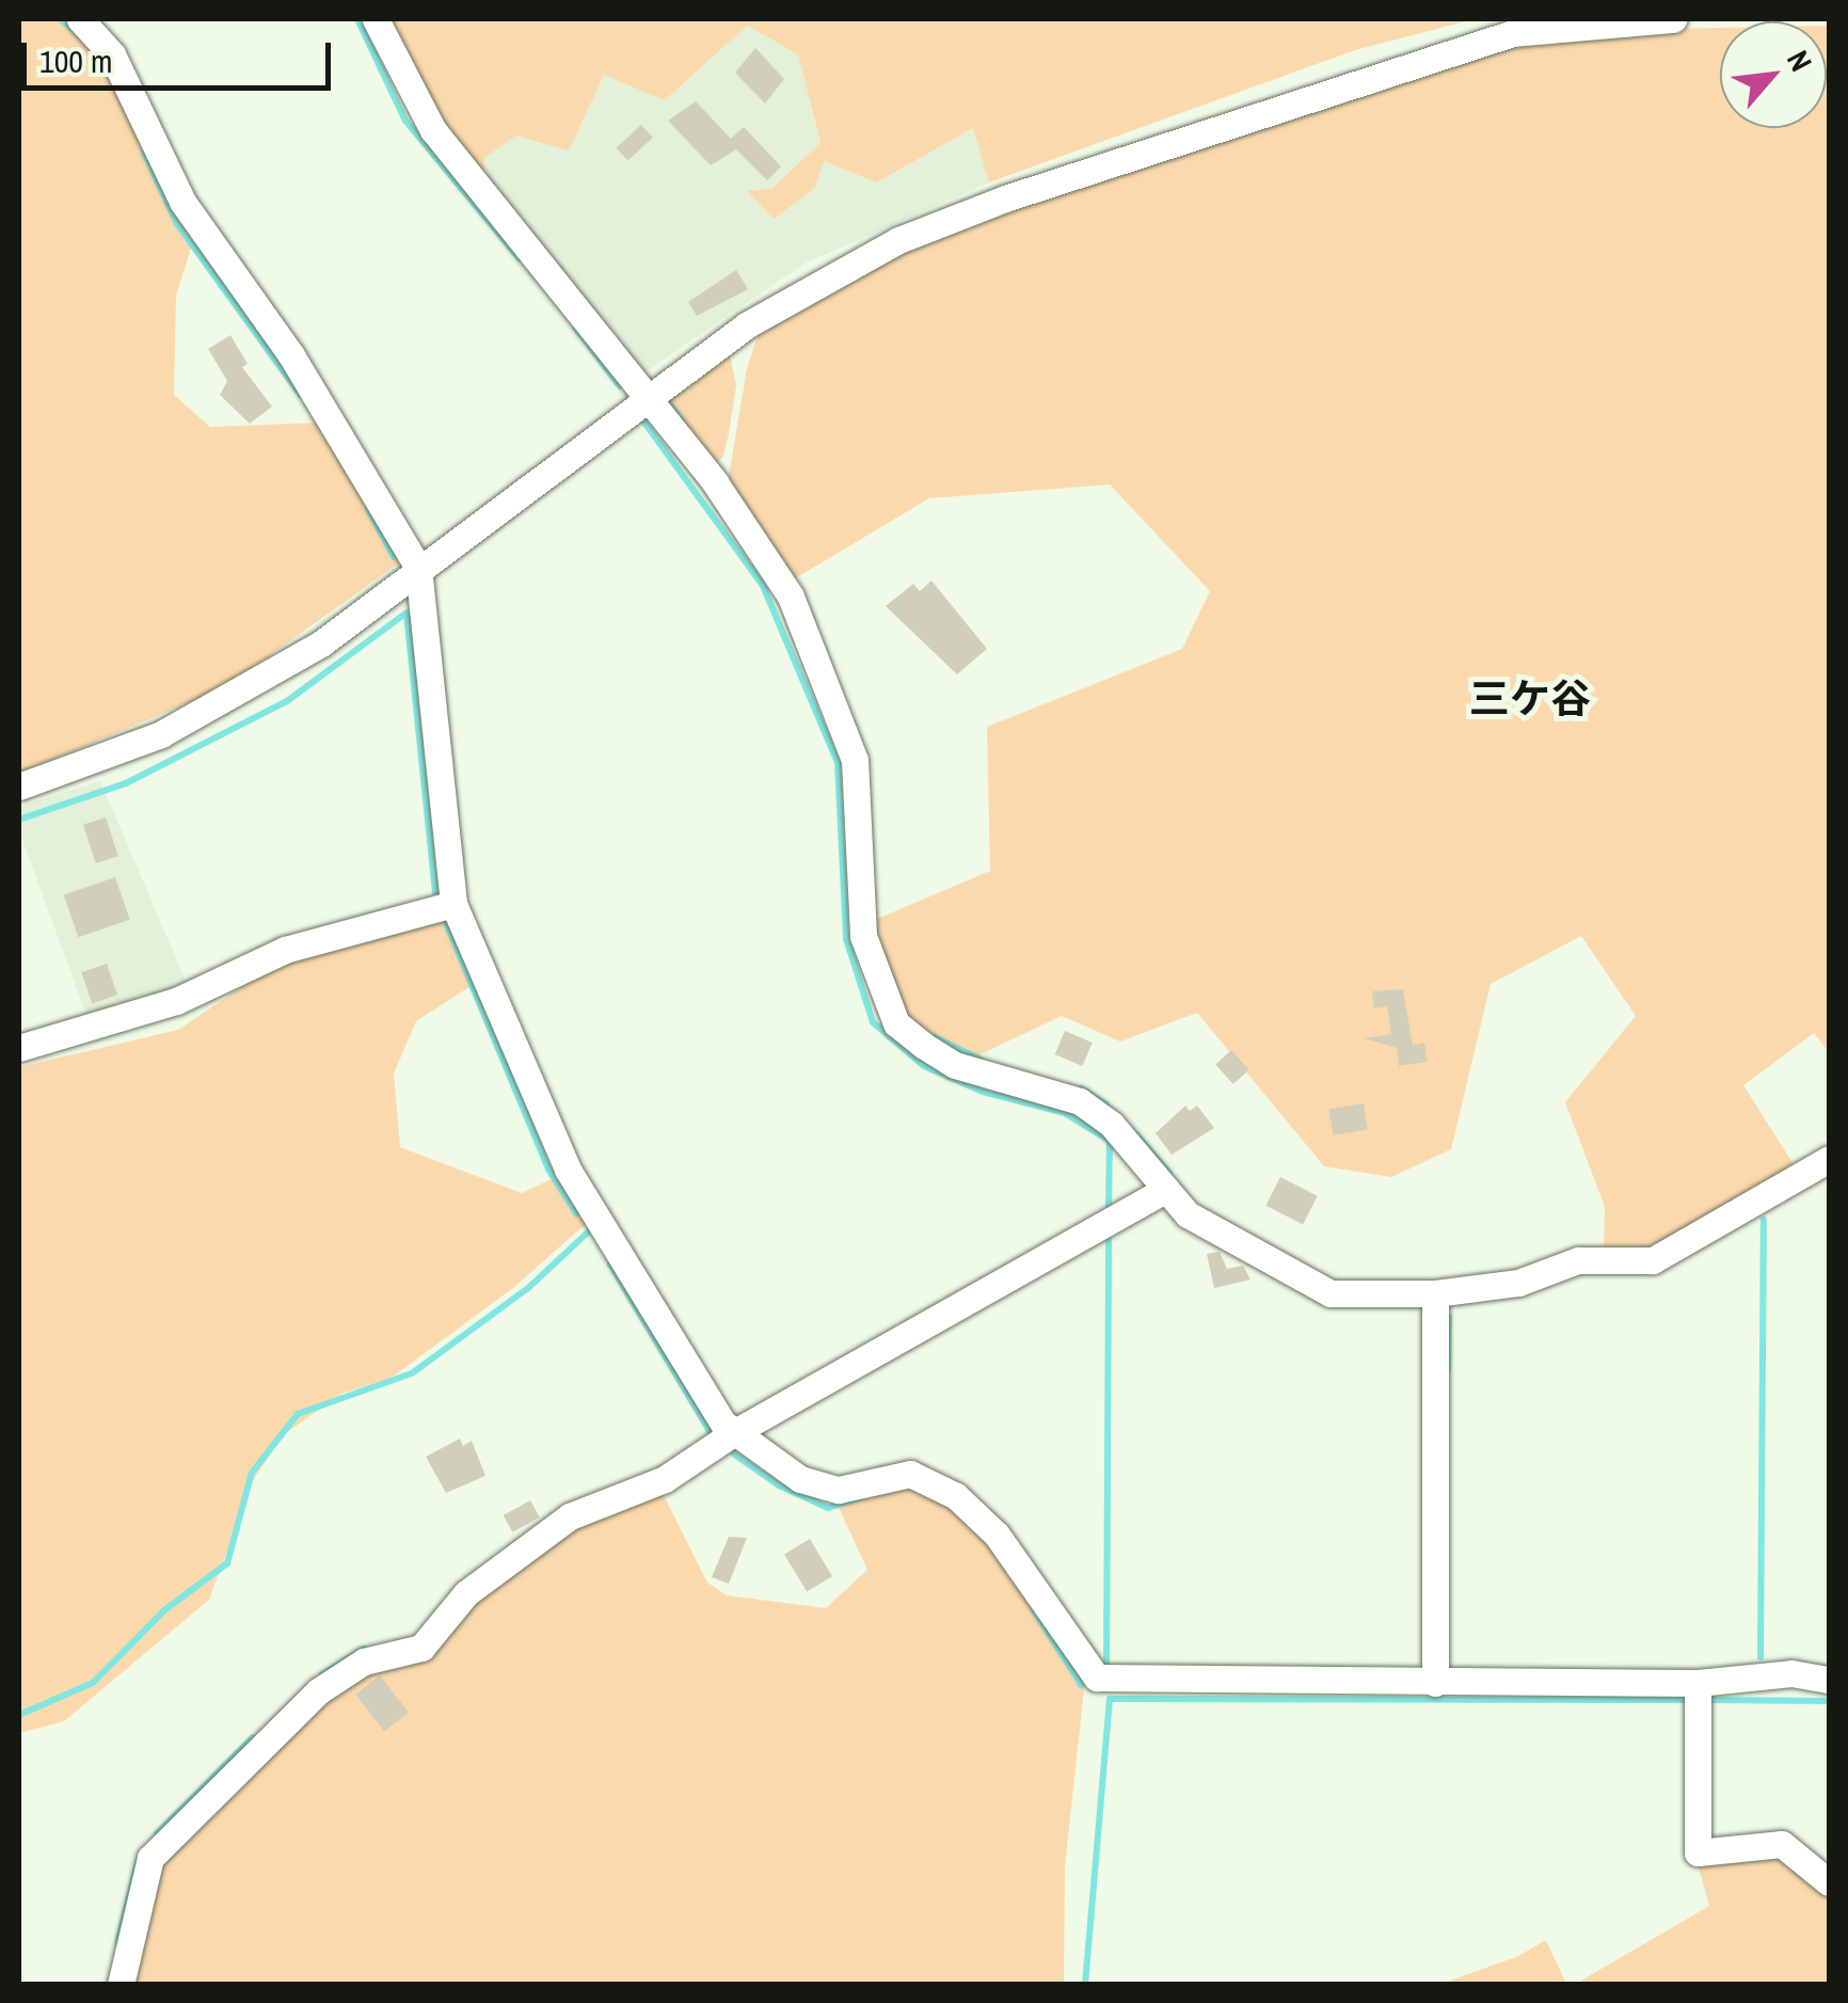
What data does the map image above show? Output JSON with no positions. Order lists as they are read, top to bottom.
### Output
{
  "districts": ["三ケ谷"],
  "scale_bar": "100 m",
  "north": "top right"
}
